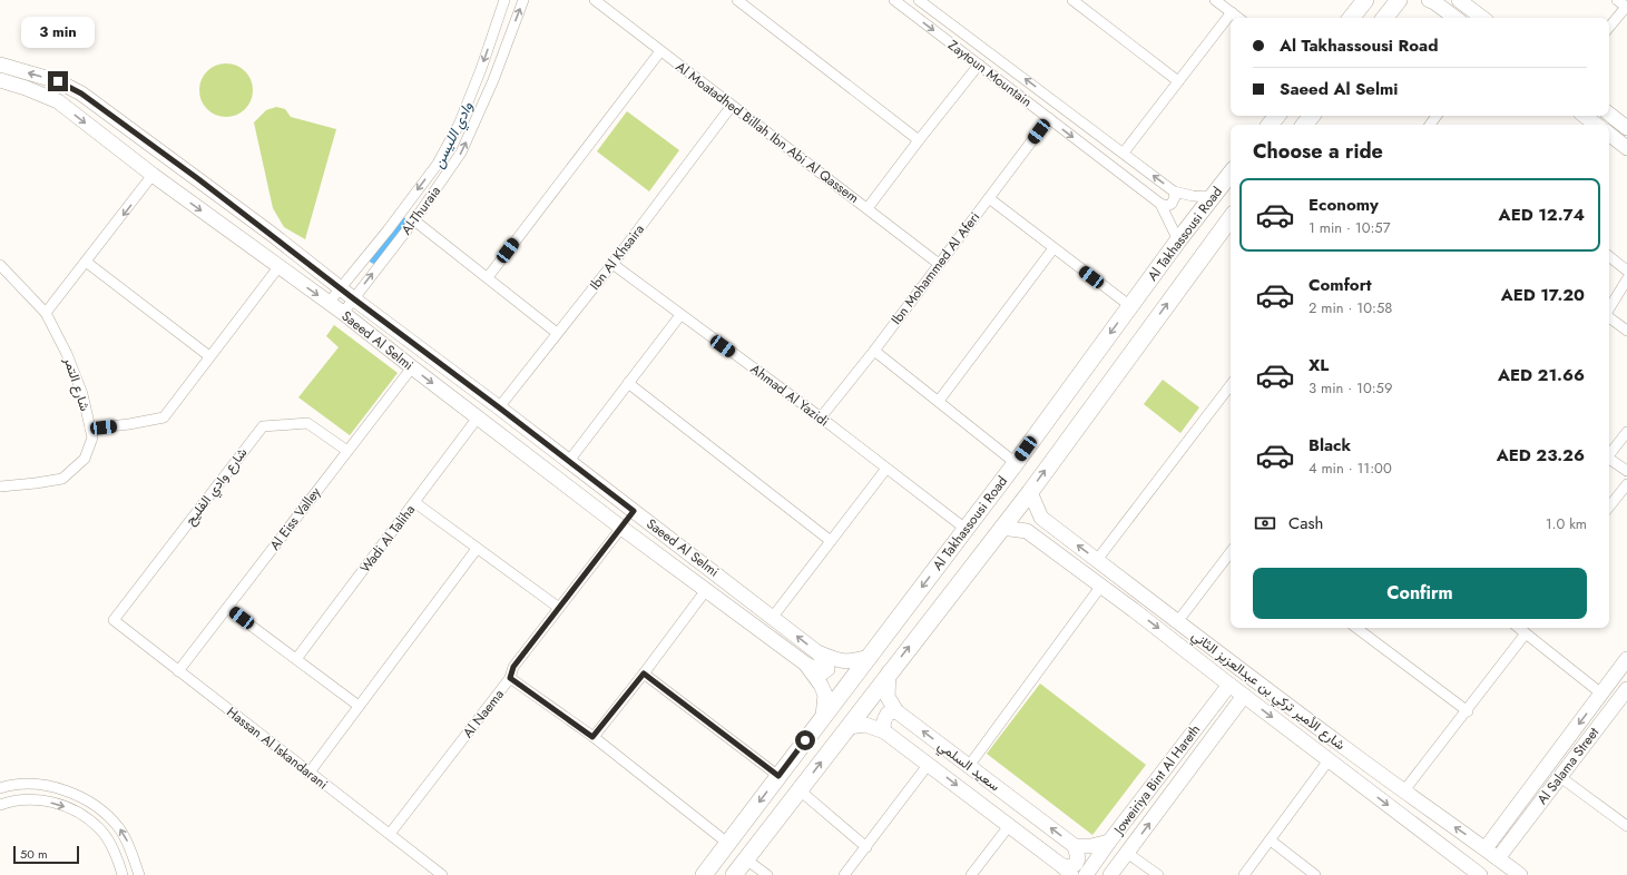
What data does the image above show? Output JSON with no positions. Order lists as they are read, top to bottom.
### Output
{
  "streets": {
    "main road": ["Al Takhassousi Road"],
    "street": [
      "Zaytoun Mountain",
      "Al Moatadhed Billah Ibn Abi Al Qassem",
      "Al-Thuraia",
      "Ibn Al Khsaira",
      "Ibn Mohammed Al Aferi",
      "Saeed Al Selmi",
      "شارع التمر",
      "Ahmad Al Yazidi",
      "شارع وادي الفليح",
      "Al Eiss Valley",
      "Wadi Al Taliha",
      "شارع الأمير تركي بن عبدالعزيز الثاني",
      "Al Naema",
      "Hassan Al Iskandarani",
      "سعيد السلمي",
      "Al Salama Street",
      "Joweiriya Bint Al Hareth"
    ]
  },
  "crossings": [
    ["Zaytoun Mountain", "Al Takhassousi Road"],
    ["Zaytoun Mountain", "Ibn Mohammed Al Aferi"],
    ["Al Moatadhed Billah Ibn Abi Al Qassem", "Ibn Al Khsaira"],
    ["Al Moatadhed Billah Ibn Abi Al Qassem", "Ibn Mohammed Al Aferi"],
    ["Al-Thuraia", "Saeed Al Selmi"],
    ["Al Takhassousi Road", "Saeed Al Selmi"],
    ["Al Takhassousi Road", "Ahmad Al Yazidi"],
    ["Al Takhassousi Road", "شارع الأمير تركي بن عبدالعزيز الثاني"],
    ["Al Takhassousi Road", "سعيد السلمي"],
    ["Ibn Al Khsaira", "Saeed Al Selmi"],
    ["Ibn Al Khsaira", "Ahmad Al Yazidi"],
    ["Ibn Mohammed Al Aferi", "Ahmad Al Yazidi"],
    ["Saeed Al Selmi", "Al Eiss Valley"],
    ["Saeed Al Selmi", "Wadi Al Taliha"],
    ["Saeed Al Selmi", "Al Naema"],
    ["شارع وادي الفليح", "Al Eiss Valley"],
    ["شارع وادي الفليح", "Hassan Al Iskandarani"],
    ["Al Eiss Valley", "Hassan Al Iskandarani"],
    ["شارع الأمير تركي بن عبدالعزيز الثاني", "Al Salama Street"],
    ["شارع الأمير تركي بن عبدالعزيز الثاني", "Joweiriya Bint Al Hareth"],
    ["Al Naema", "Hassan Al Iskandarani"]
  ],
  "water": ["وادي الليسن"],
  "scale_bar": "50 m",
  "page": {
    "bubble": "3 min",
    "banner": ["Al Takhassousi Road", "Saeed Al Selmi"],
    "heading": "Choose a ride",
    "list": [
      {
        "name": "Economy",
        "note": "1 min · 10:57",
        "value": "AED 12.74"
      },
      {
        "name": "Comfort",
        "note": "2 min · 10:58",
        "value": "AED 17.20"
      },
      {
        "name": "XL",
        "note": "3 min · 10:59",
        "value": "AED 21.66"
      },
      {
        "name": "Black",
        "note": "4 min · 11:00",
        "value": "AED 23.26"
      }
    ],
    "pay": ["Cash", "1.0 km"],
    "buttons": "Confirm",
    "scale": "50 m"
  }
}
